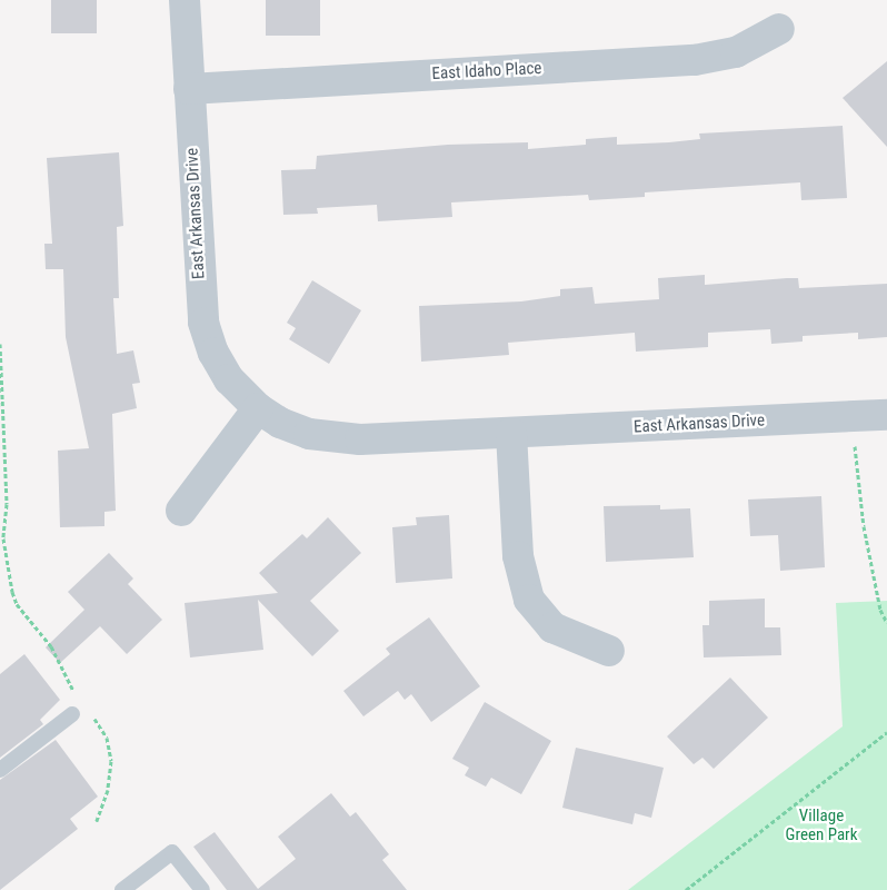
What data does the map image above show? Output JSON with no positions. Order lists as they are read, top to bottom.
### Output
{
  "streets": {
    "street": ["East Idaho Place", "East Arkansas Drive"]
  },
  "crossings": [
    ["East Idaho Place", "East Arkansas Drive"]
  ],
  "parks": ["Village Green Park"]
}
